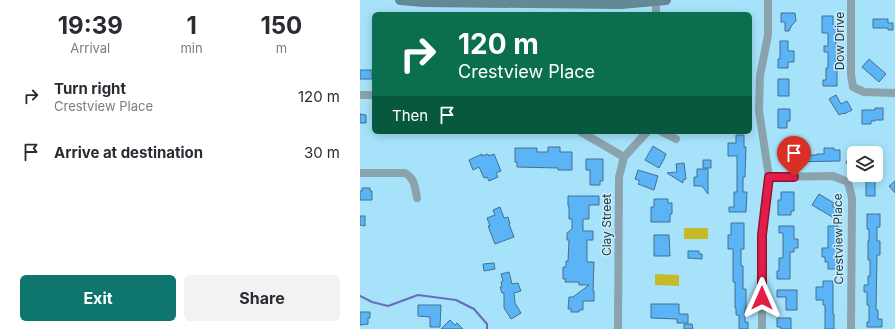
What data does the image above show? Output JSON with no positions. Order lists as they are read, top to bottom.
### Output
{
  "streets": {
    "street": ["Dow Drive", "Clay Street", "Crestview Place"]
  },
  "page": {
    "eta": [
      "19:39",
      "Arrival",
      "1",
      "min",
      "150",
      "m"
    ],
    "turn": ["120 m", "Crestview Place"],
    "list": [
      {
        "name": "Turn right",
        "note": "Crestview Place",
        "value": "120 m"
      },
      {
        "name": "Arrive at destination",
        "value": "30 m"
      }
    ],
    "then": "Then",
    "buttons": ["Exit", "Share"]
  }
}
